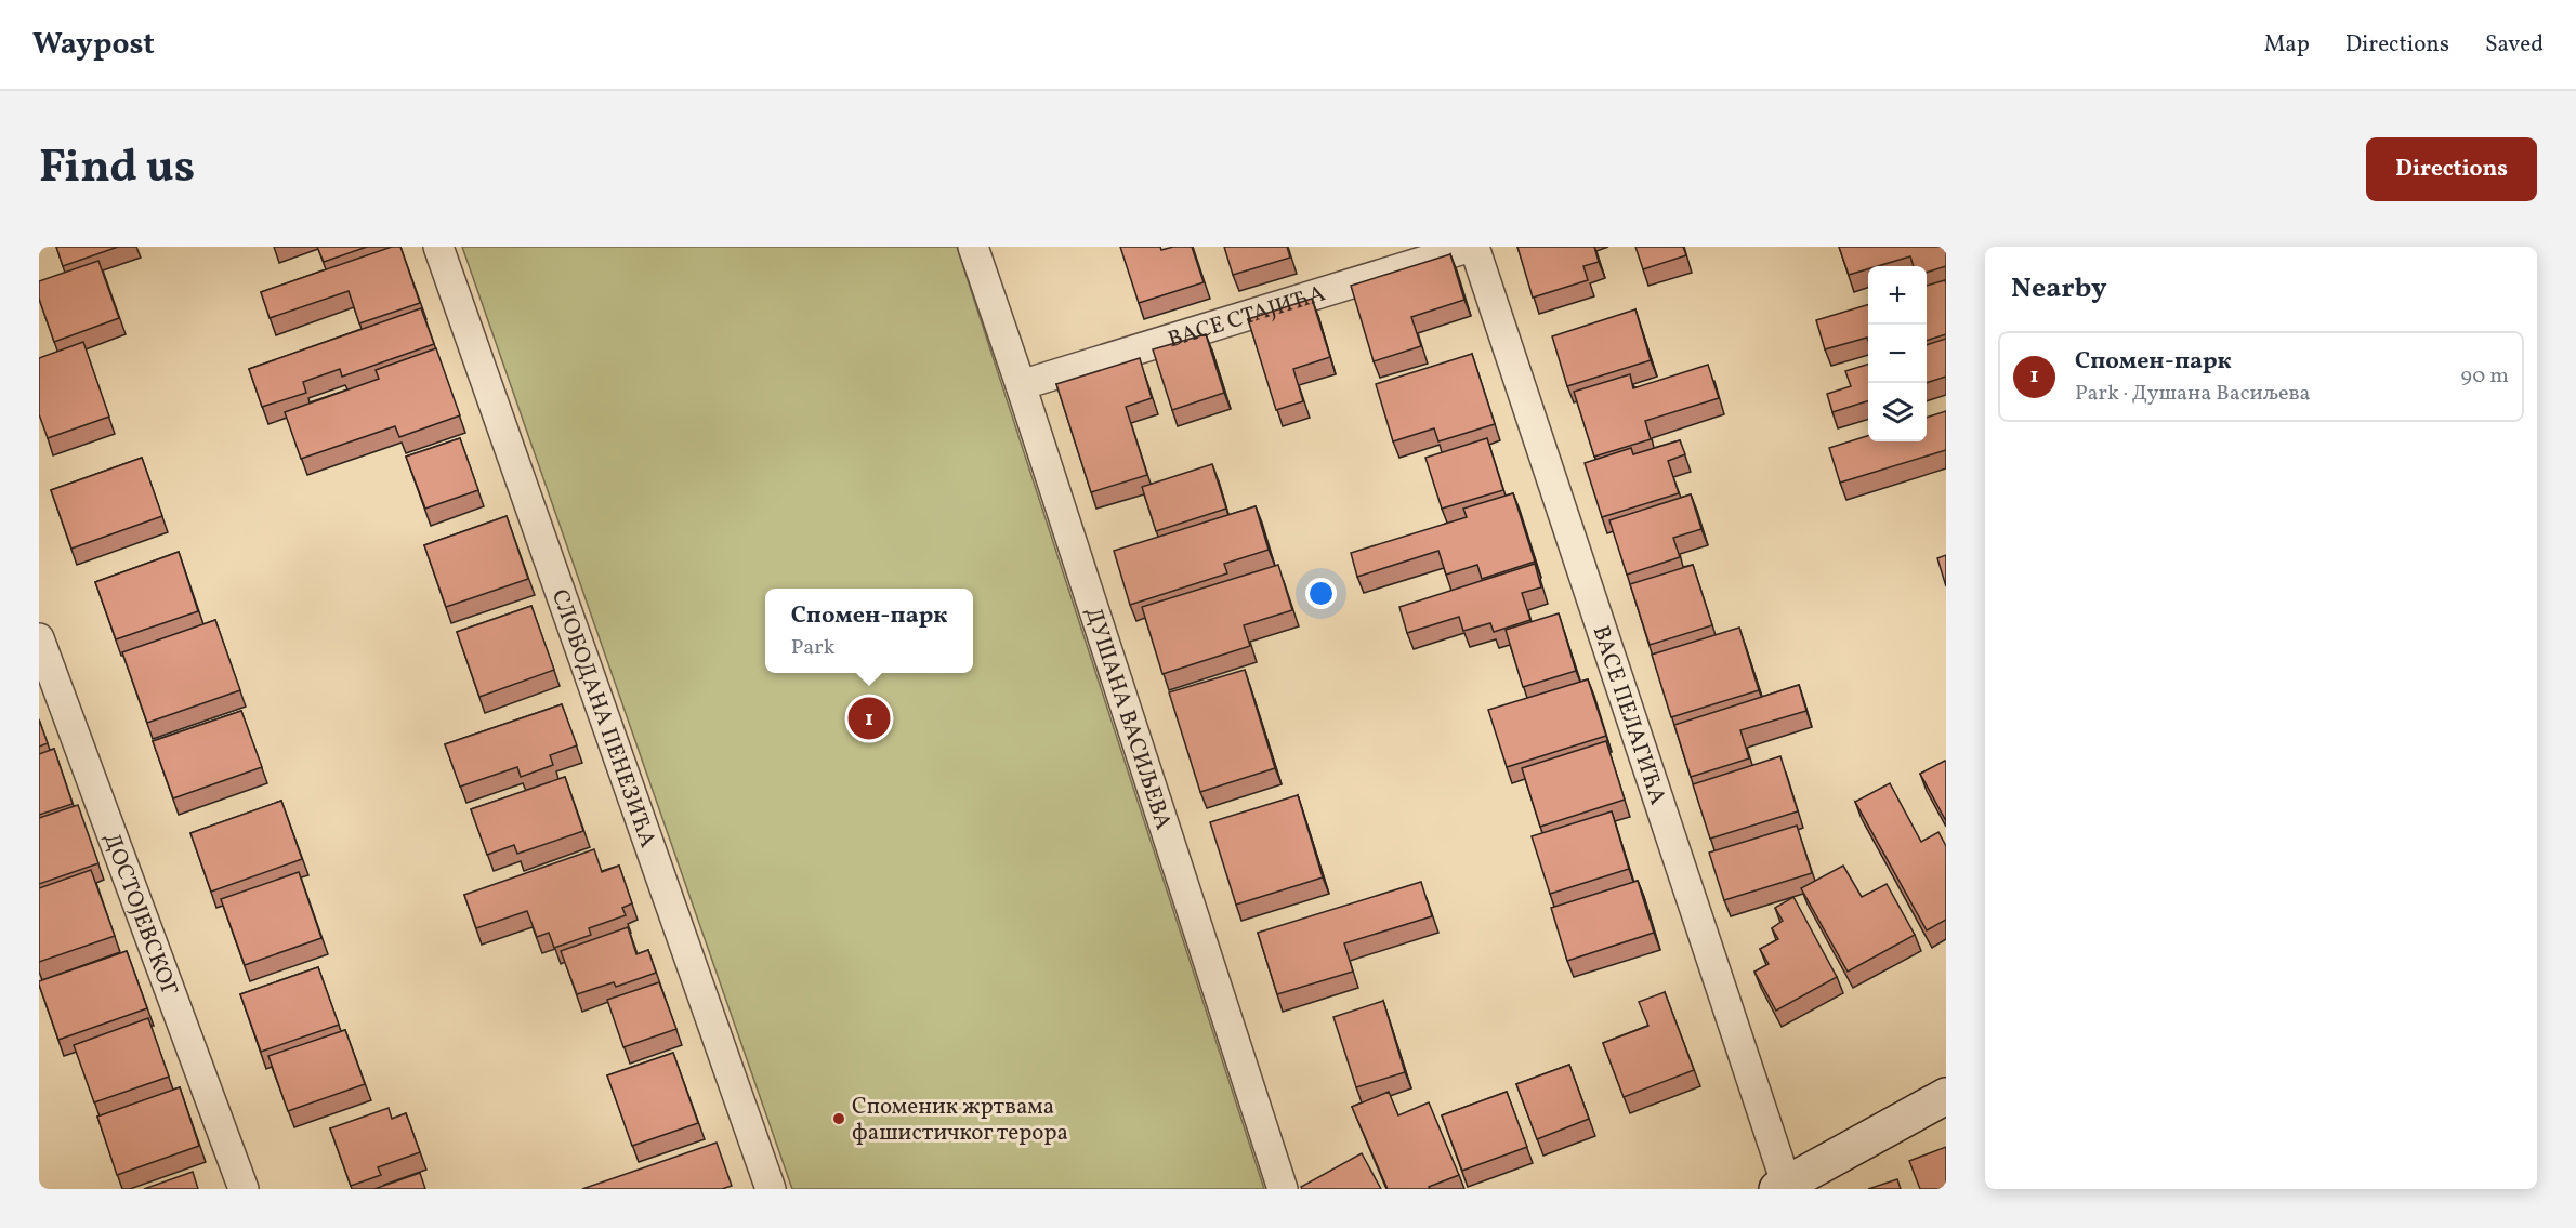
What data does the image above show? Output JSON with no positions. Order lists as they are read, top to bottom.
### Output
{
  "streets": {
    "street": [
      "ВАСЕ СТАЈИЋА",
      "ВАСЕ ПЕЛАГИЋА",
      "ДУШАНА ВАСИЉЕВА",
      "СЛОБОДАНА ПЕНЕЗИЋА",
      "ДОСТОЈЕВСКОГ"
    ]
  },
  "crossings": [
    ["ВАСЕ СТАЈИЋА", "ВАСЕ ПЕЛАГИЋА"],
    ["ВАСЕ СТАЈИЋА", "ДУШАНА ВАСИЉЕВА"]
  ],
  "places": ["Споменик жртвама фашистичког терора"],
  "page": {
    "header": "Waypost",
    "nav": ["Map", "Directions", "Saved"],
    "title": "Find us",
    "buttons": "Directions",
    "heading": "Nearby",
    "map_buttons": ["+", "−"],
    "list": [
      {
        "mark": "1",
        "name": "Спомен-парк",
        "note": "Park · Душана Васиљева",
        "value": "90 m"
      }
    ],
    "popup": ["Спомен-парк", "Park"],
    "pins": "1"
  }
}
